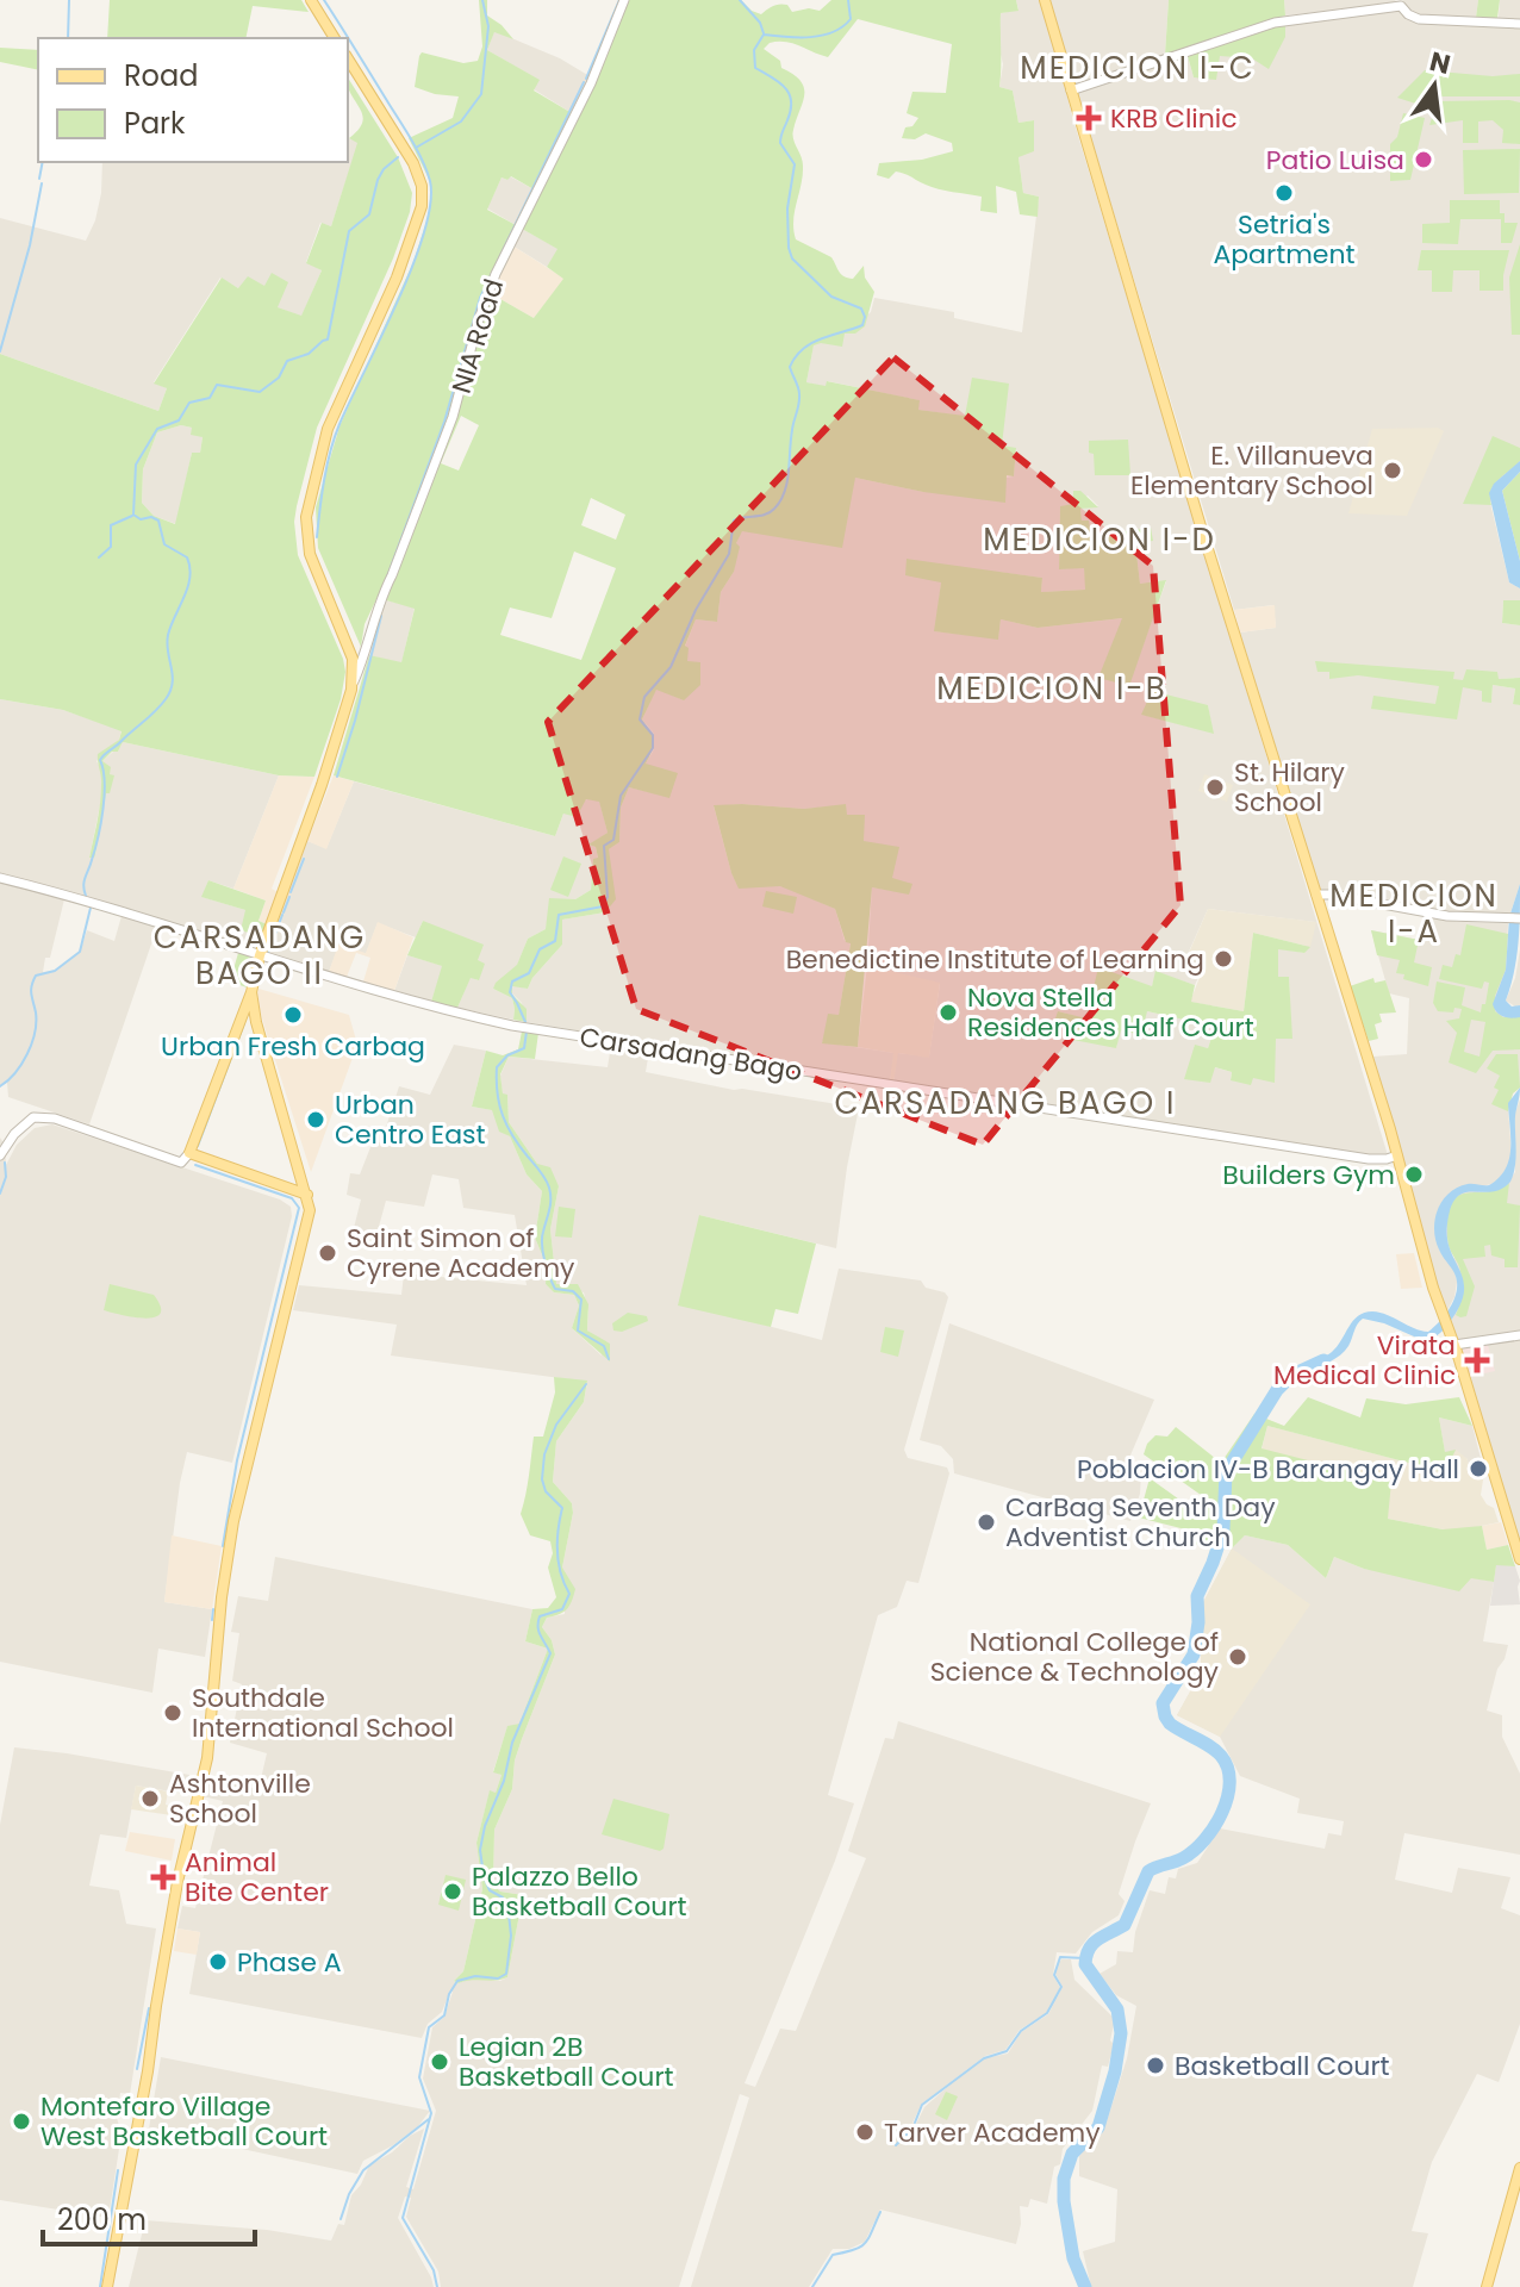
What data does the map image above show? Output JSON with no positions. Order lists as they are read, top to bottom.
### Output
{
  "streets": {
    "street": ["NIA Road", "Carsadang Bago"]
  },
  "districts": [
    "MEDICION I-C",
    "MEDICION I-D",
    "MEDICION I-B",
    "MEDICION I-A",
    "CARSADANG BAGO II",
    "CARSADANG BAGO I"
  ],
  "places": {
    "health": ["KRB Clinic", "Virata Medical Clinic", "Animal Bite Center"],
    "other": [
      "Patio Luisa",
      "Setria's Apartment",
      "E. Villanueva Elementary School",
      "St. Hilary School",
      "Benedictine Institute of Learning",
      "Nova Stella Residences Half Court",
      "Urban Fresh Carbag",
      "Urban Centro East",
      "Builders Gym",
      "Saint Simon of Cyrene Academy",
      "Poblacion IV-B Barangay Hall",
      "CarBag Seventh Day Adventist Church",
      "National College of Science & Technology",
      "Southdale International School",
      "Ashtonville School",
      "Palazzo Bello Basketball Court",
      "Phase A",
      "Legian 2B Basketball Court",
      "Basketball Court",
      "Montefaro Village West Basketball Court",
      "Tarver Academy"
    ]
  },
  "legend": ["Road", "Park"],
  "scale_bar": "200 m",
  "north": "top"
}
